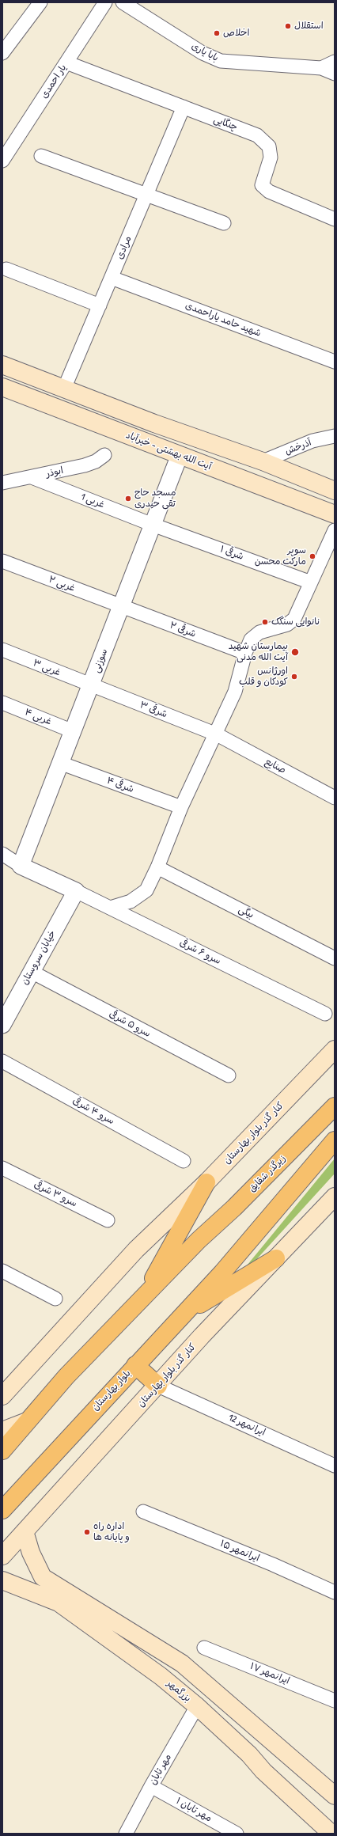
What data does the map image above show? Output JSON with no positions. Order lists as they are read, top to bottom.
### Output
{
  "streets": {
    "main road": [
      "آیت الله بهشتی - خیرآباد",
      "کنار گذر بلوار بهارستان",
      "زیرگذر شقایق",
      "بلوار بهارستان",
      "بزرگمهر"
    ],
    "street": [
      "بابا یاری",
      "یار احمدی",
      "چنگایی",
      "مرادی",
      "شهید حامد یاراحمدی",
      "آذرخش",
      "ابوذر",
      "غربی 1",
      "شرقی ۱",
      "غربی ۲",
      "شرقی ۲",
      "سوزنی",
      "غربی ۳",
      "شرقی ۳",
      "غربی ۴",
      "صنایع",
      "شرقی ۴",
      "بیگی",
      "سرو ۶ شرقی",
      "خیابان سروستان",
      "سرو ۵ شرقی",
      "سرو ۴ شرقی",
      "سرو ۳ شرقی",
      "ایرانمهر 12",
      "ایرانمهر ۱۵",
      "ایرانمهر ۱۷",
      "مهر تابان",
      "مهر تابان ۱"
    ]
  },
  "crossings": [
    ["یار احمدی", "چنگایی"],
    ["چنگایی", "مرادی"],
    ["مرادی", "شهید حامد یاراحمدی"],
    ["آیت الله بهشتی - خیرآباد", "سوزنی"],
    ["ابوذر", "غربی 1"],
    ["غربی 1", "شرقی ۱"],
    ["غربی 1", "سوزنی"],
    ["شرقی ۱", "سوزنی"],
    ["غربی ۲", "شرقی ۲"],
    ["غربی ۲", "سوزنی"],
    ["شرقی ۲", "سوزنی"],
    ["سوزنی", "غربی ۳"],
    ["سوزنی", "شرقی ۳"],
    ["سوزنی", "غربی ۴"],
    ["سوزنی", "شرقی ۴"],
    ["غربی ۳", "شرقی ۳"],
    ["شرقی ۳", "صنایع"],
    ["سرو ۶ شرقی", "خیابان سروستان"],
    ["خیابان سروستان", "سرو ۵ شرقی"],
    ["کنار گذر بلوار بهارستان", "ایرانمهر 12"],
    ["بزرگمهر", "مهر تابان"],
    ["مهر تابان", "مهر تابان ۱"]
  ],
  "places": [
    "استقلال",
    "اخلاص",
    "مسجد حاج تقی حیدری",
    "سوپر مارکت محسن",
    "نانوایی سنگک",
    "بیمارستان شهید آیت الله مدنی",
    "اورژانس کودکان و قلب",
    "اداره راه و پایانه ها"
  ]
}
